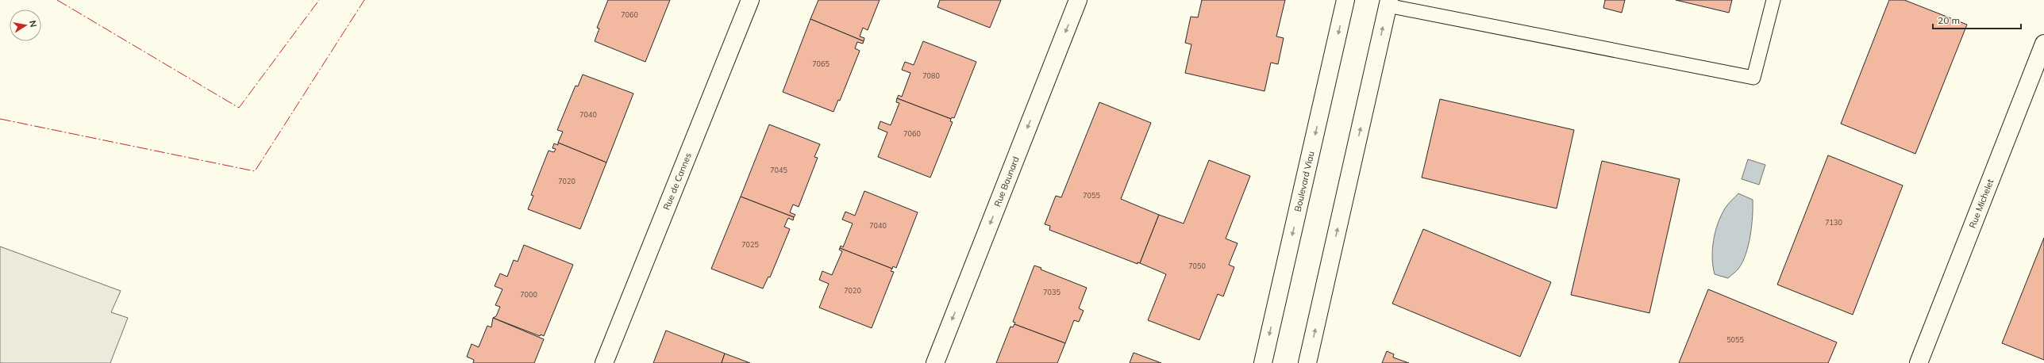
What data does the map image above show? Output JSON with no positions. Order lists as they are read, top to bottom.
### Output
{
  "streets": {
    "street": [
      "Rue de Cannes",
      "Rue Baunard",
      "Boulevard Viau",
      "Rue Michelet"
    ]
  },
  "one_way": ["Rue Baunard"],
  "house_numbers": [
    "7060",
    "7065",
    "7080",
    "7040",
    "7060",
    "7045",
    "7020",
    "7055",
    "7130",
    "7040",
    "7025",
    "7050",
    "7020",
    "7035",
    "7000",
    "5055"
  ],
  "scale_bar": "20 m",
  "north": "right"
}
